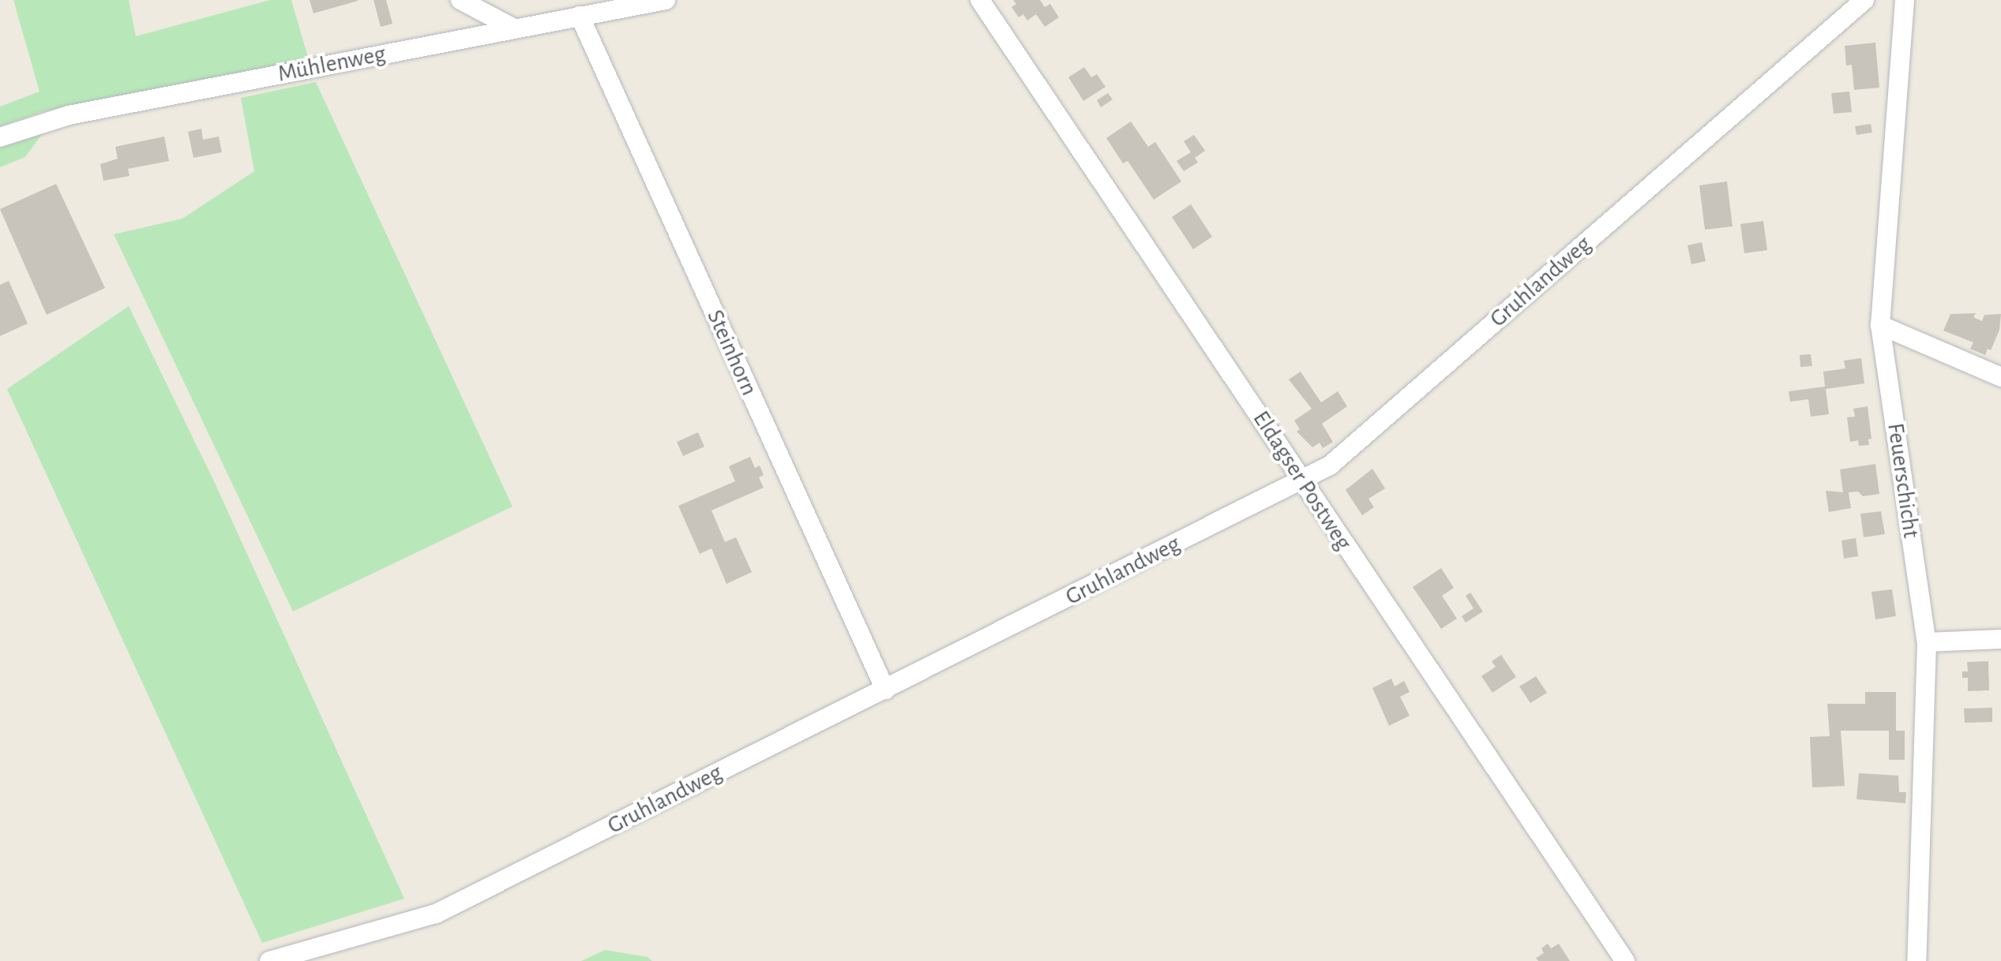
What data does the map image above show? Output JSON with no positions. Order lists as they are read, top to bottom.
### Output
{
  "streets": {
    "street": [
      "Mühlenweg",
      "Gruhlandweg",
      "Steinhorn",
      "Eldagser Postweg",
      "Feuerschicht"
    ]
  },
  "crossings": [
    ["Mühlenweg", "Steinhorn"],
    ["Gruhlandweg", "Steinhorn"],
    ["Gruhlandweg", "Eldagser Postweg"]
  ]
}
